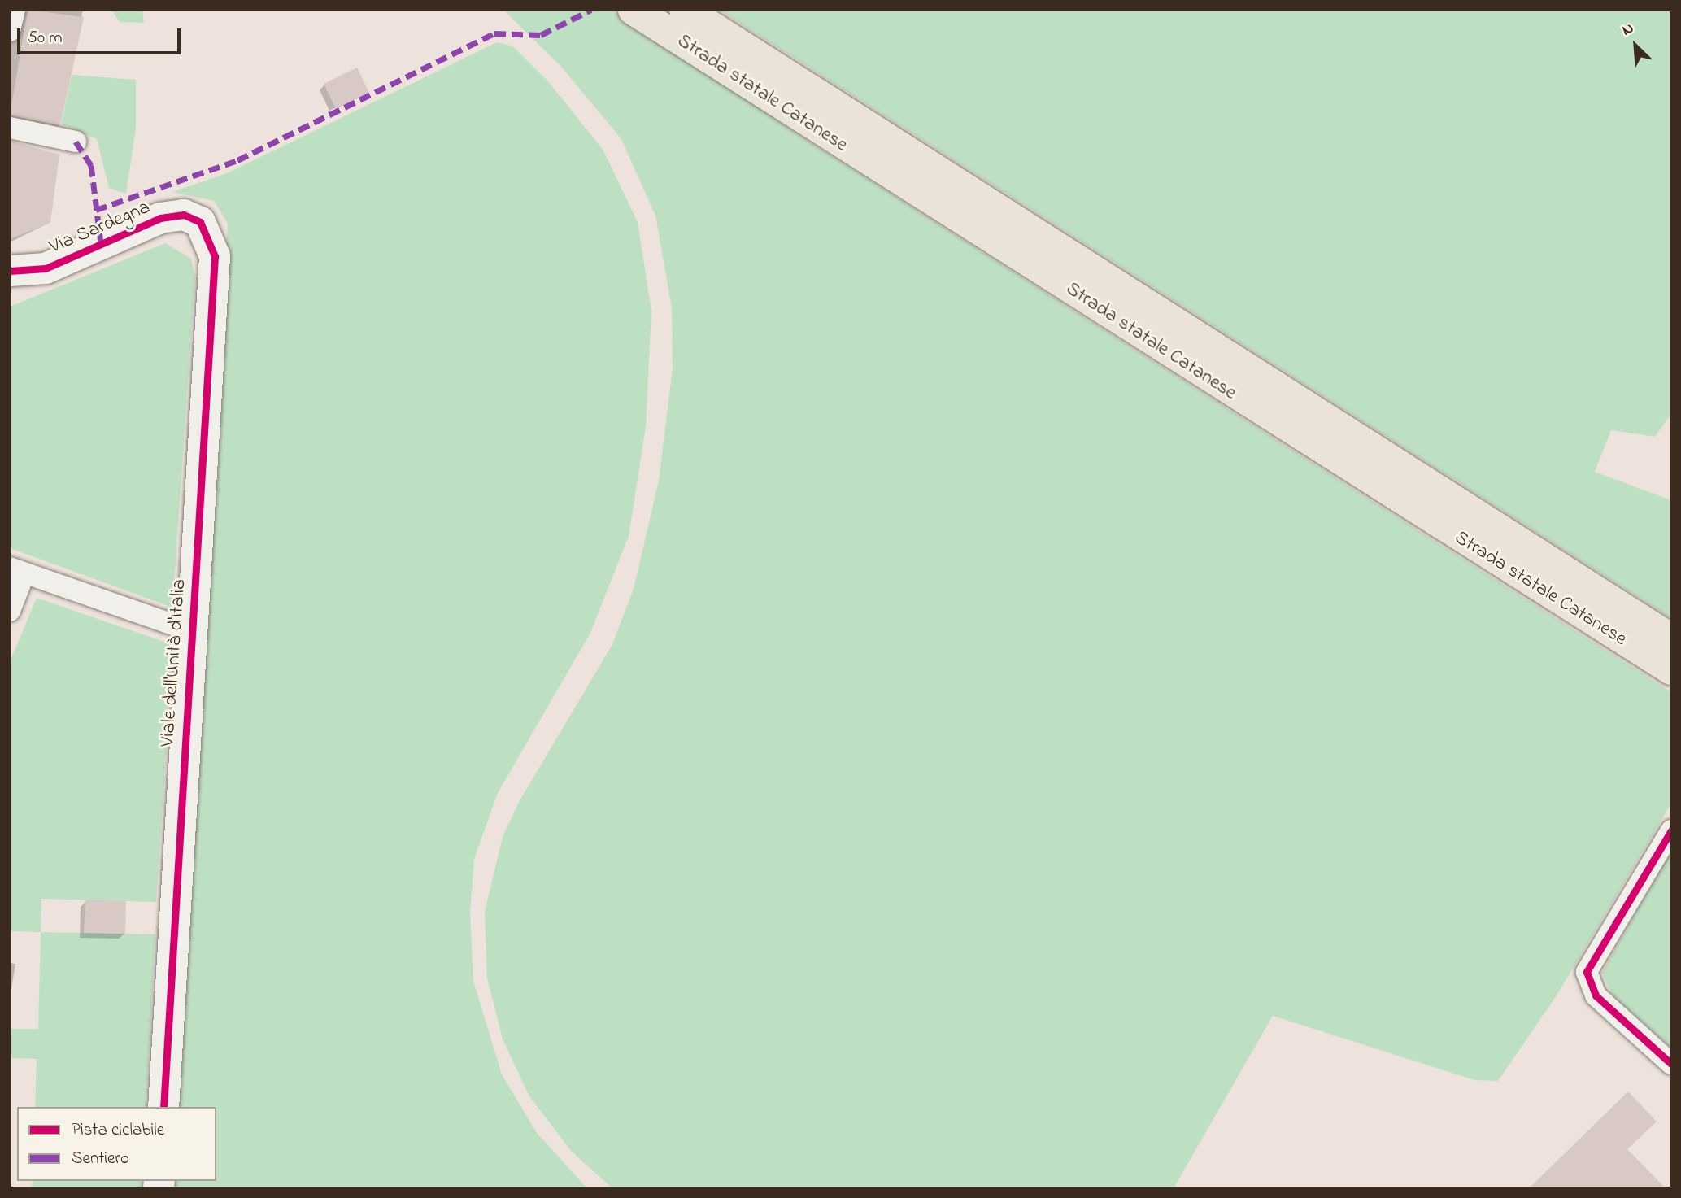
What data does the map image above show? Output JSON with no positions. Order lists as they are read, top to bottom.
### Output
{
  "streets": {
    "main road": ["Strada statale Catanese"],
    "street": ["Via Sardegna", "Viale dell'Unità d'Italia"]
  },
  "crossings": [
    ["Via Sardegna", "Viale dell'Unità d'Italia"]
  ],
  "legend": ["Pista ciclabile", "Sentiero"],
  "scale_bar": "50 m",
  "north": "top left"
}
